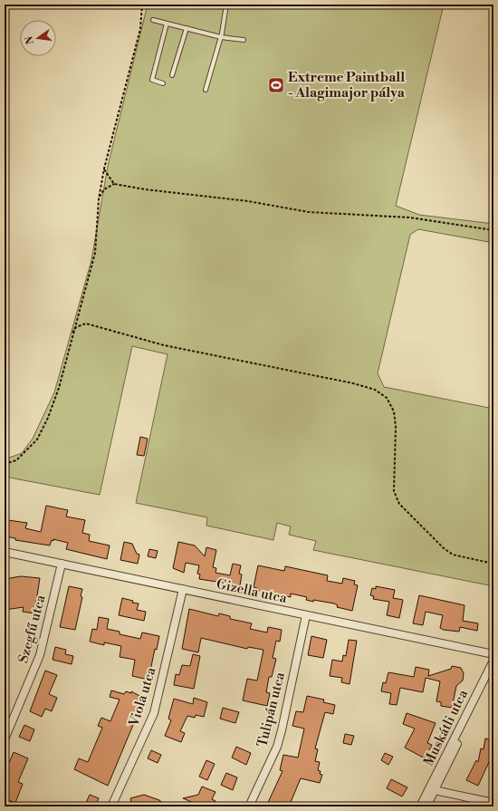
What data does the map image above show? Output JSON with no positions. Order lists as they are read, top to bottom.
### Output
{
  "streets": {
    "street": [
      "Gizella utca",
      "Szegfű utca",
      "Viola utca",
      "Tulipán utca",
      "Muskátli utca"
    ]
  },
  "crossings": [
    ["Gizella utca", "Szegfű utca"],
    ["Gizella utca", "Viola utca"],
    ["Gizella utca", "Tulipán utca"]
  ],
  "places": {
    "sports": ["Extreme Paintball - Alagimajor pálya"]
  },
  "north": "left"
}
